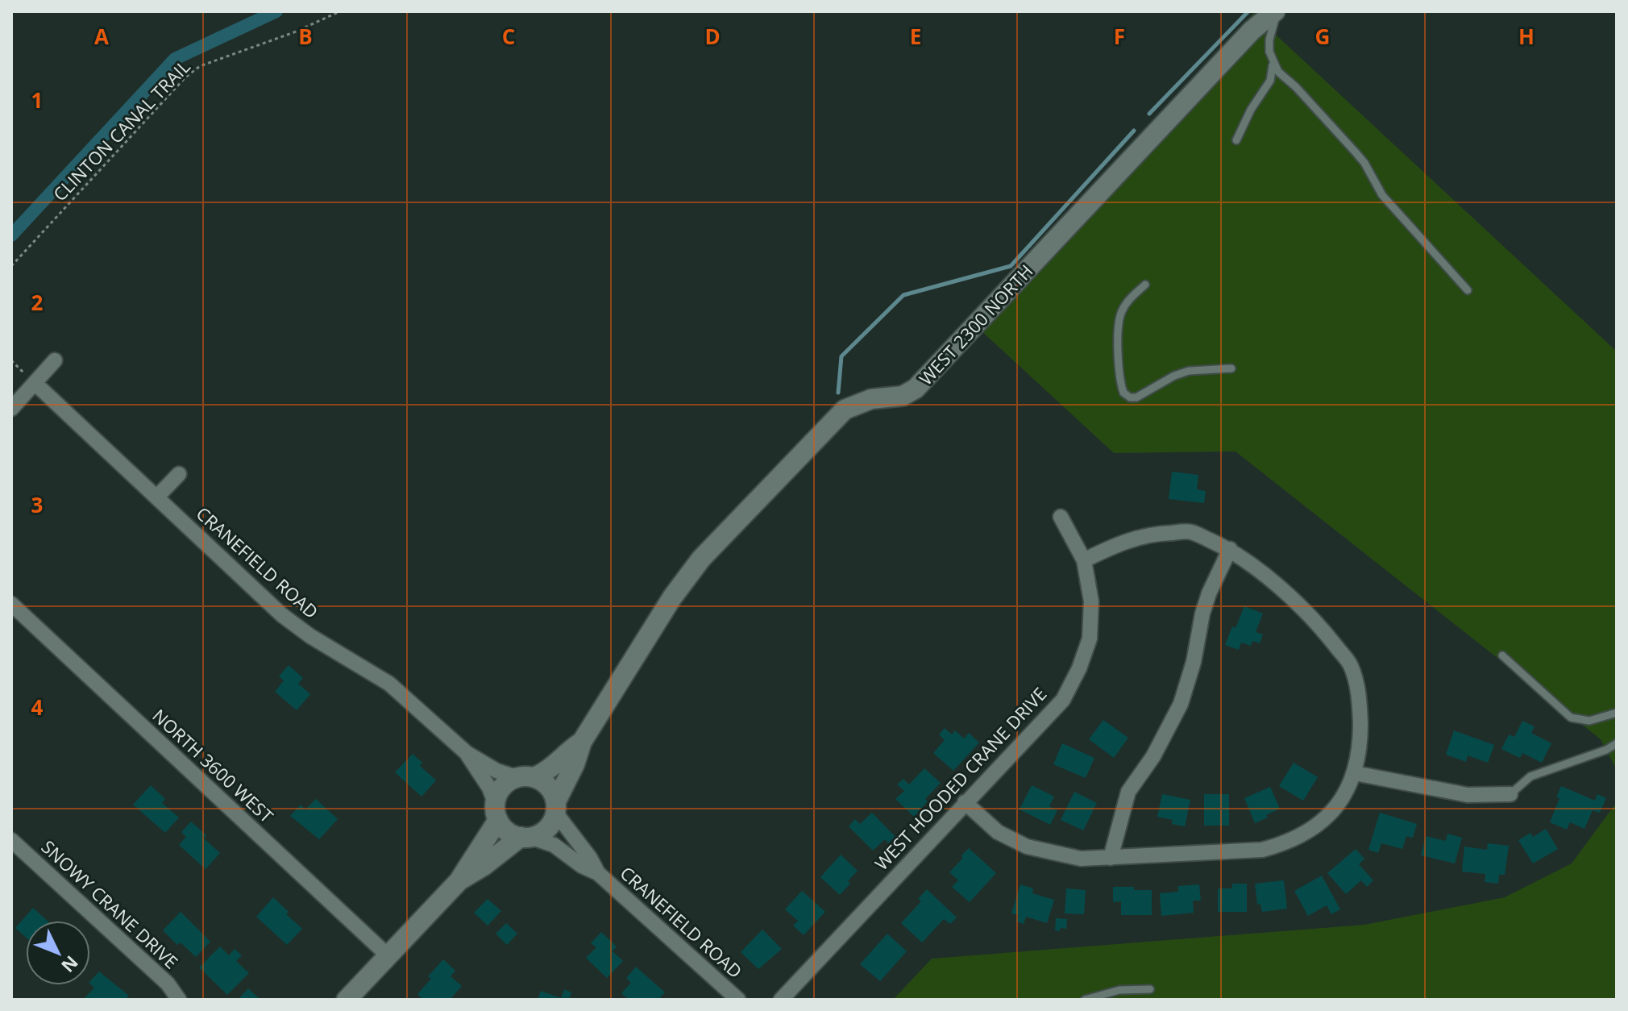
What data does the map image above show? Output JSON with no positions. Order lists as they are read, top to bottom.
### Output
{
  "streets": {
    "street": [
      "WEST 2300 NORTH",
      "CRANEFIELD ROAD",
      "NORTH 3600 WEST",
      "WEST HOODED CRANE DRIVE",
      "SNOWY CRANE DRIVE"
    ],
    "path": ["CLINTON CANAL TRAIL"]
  },
  "north": "bottom right",
  "grid": {
    "columns": [
      "A",
      "B",
      "C",
      "D",
      "E",
      "F",
      "G",
      "H"
    ],
    "rows": [
      "1",
      "2",
      "3",
      "4"
    ]
  }
}
